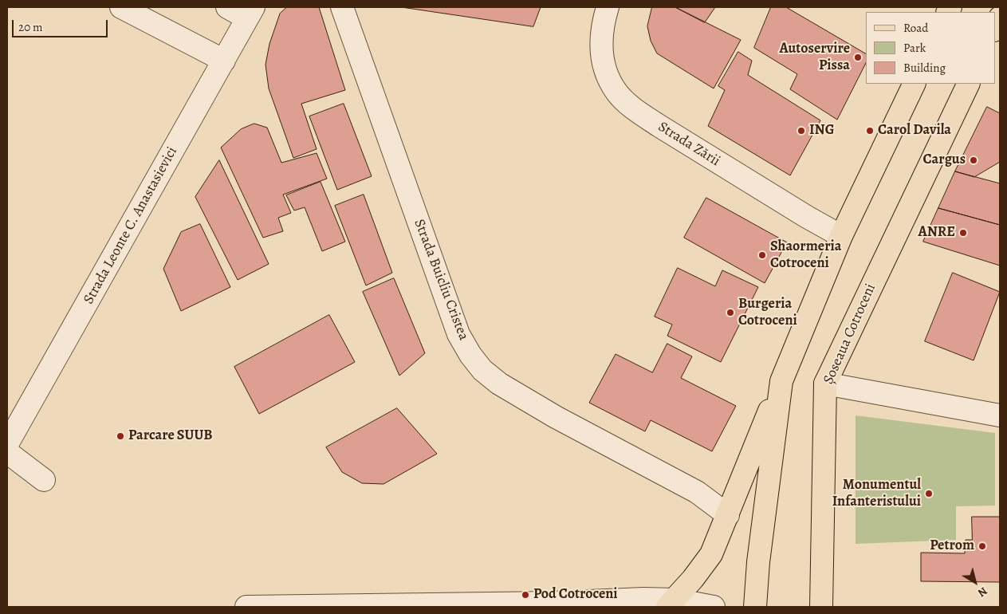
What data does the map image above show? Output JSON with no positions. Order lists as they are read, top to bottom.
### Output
{
  "streets": {
    "main road": ["Șoseaua Cotroceni"],
    "street": ["Strada Zării", "Strada Leonte C. Anastasievici", "Strada Buicliu Cristea"]
  },
  "places": [
    "Autoservire Pissa",
    "ING",
    "Carol Davila",
    "Cargus",
    "ANRE",
    "Shaormeria Cotroceni",
    "Burgeria Cotroceni",
    "Parcare SUUB",
    "Monumentul Infanteristului",
    "Petrom",
    "Pod Cotroceni"
  ],
  "legend": ["Road", "Park", "Building"],
  "scale_bar": "20 m",
  "north": "bottom right"
}
